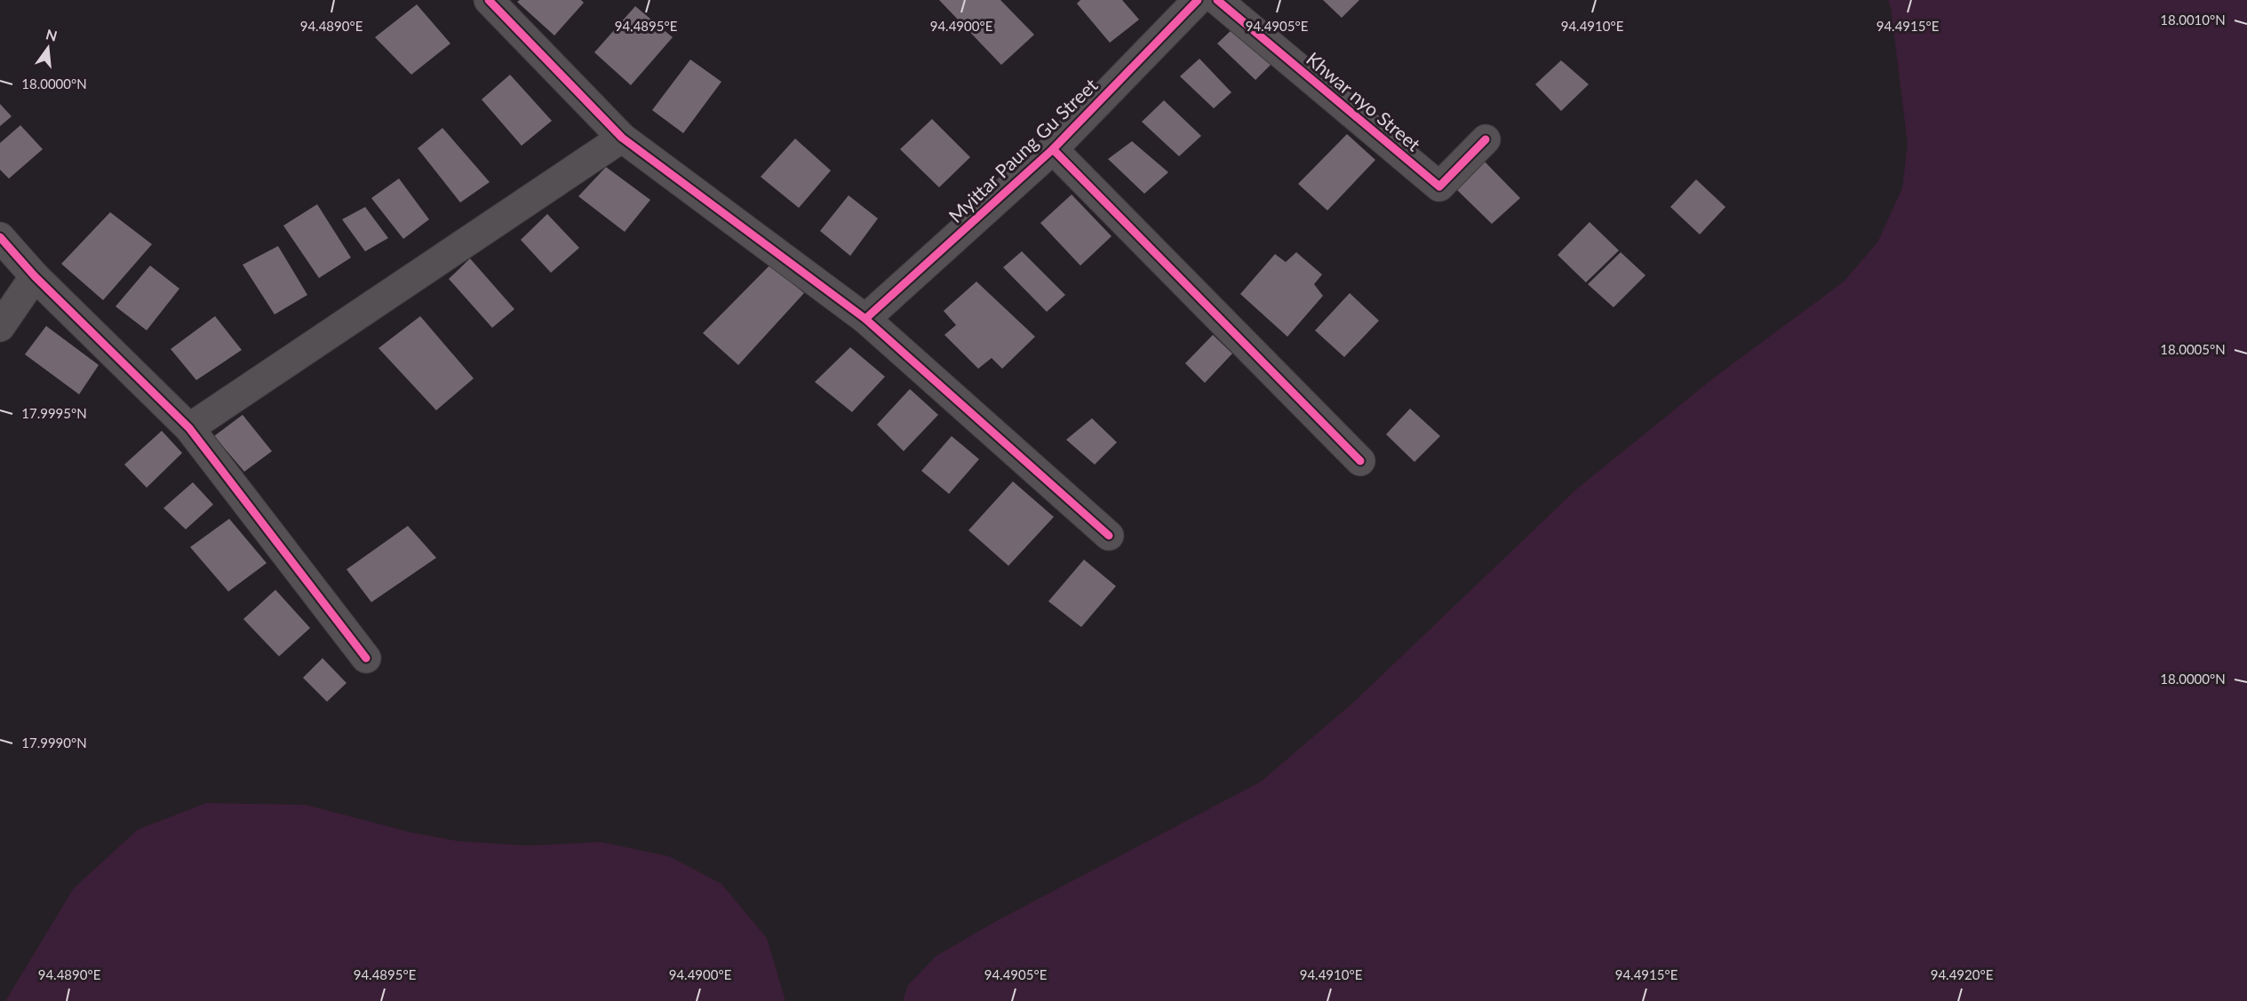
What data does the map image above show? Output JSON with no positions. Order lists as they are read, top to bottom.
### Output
{
  "streets": {
    "street": ["Khwar nyo Street", "Myittar Paung Gu Street"]
  },
  "north": "top",
  "coordinates": [
    "18.0010°N",
    "94.4890°E",
    "94.4895°E",
    "94.4900°E",
    "94.4905°E",
    "94.4910°E",
    "94.4915°E",
    "18.0000°N",
    "18.0005°N",
    "17.9995°N",
    "17.9990°N",
    "94.4920°E"
  ]
}
